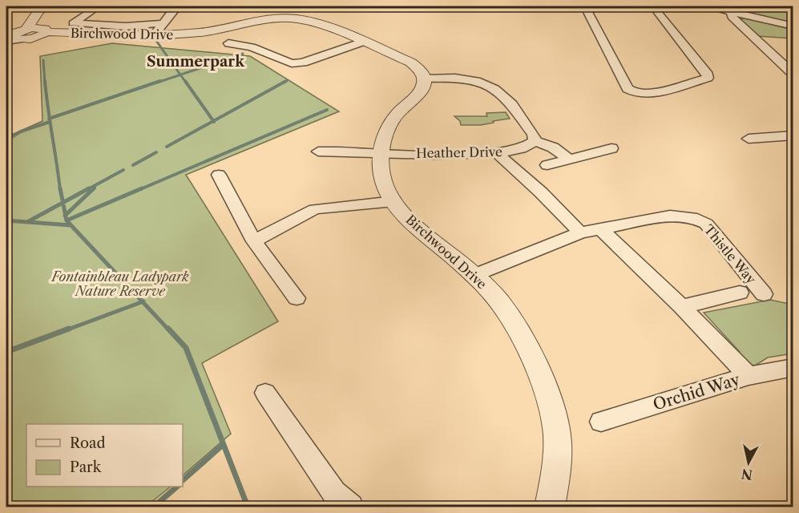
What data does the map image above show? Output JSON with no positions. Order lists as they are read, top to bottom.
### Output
{
  "streets": {
    "street": [
      "Birchwood Drive",
      "Heather Drive",
      "Thistle Way",
      "Orchid Way"
    ]
  },
  "crossings": [
    ["Birchwood Drive", "Heather Drive"],
    ["Birchwood Drive", "Thistle Way"]
  ],
  "districts": ["Summerpark"],
  "parks": ["Fontainbleau Ladypark Nature Reserve"],
  "legend": ["Road", "Park"],
  "north": "bottom"
}
